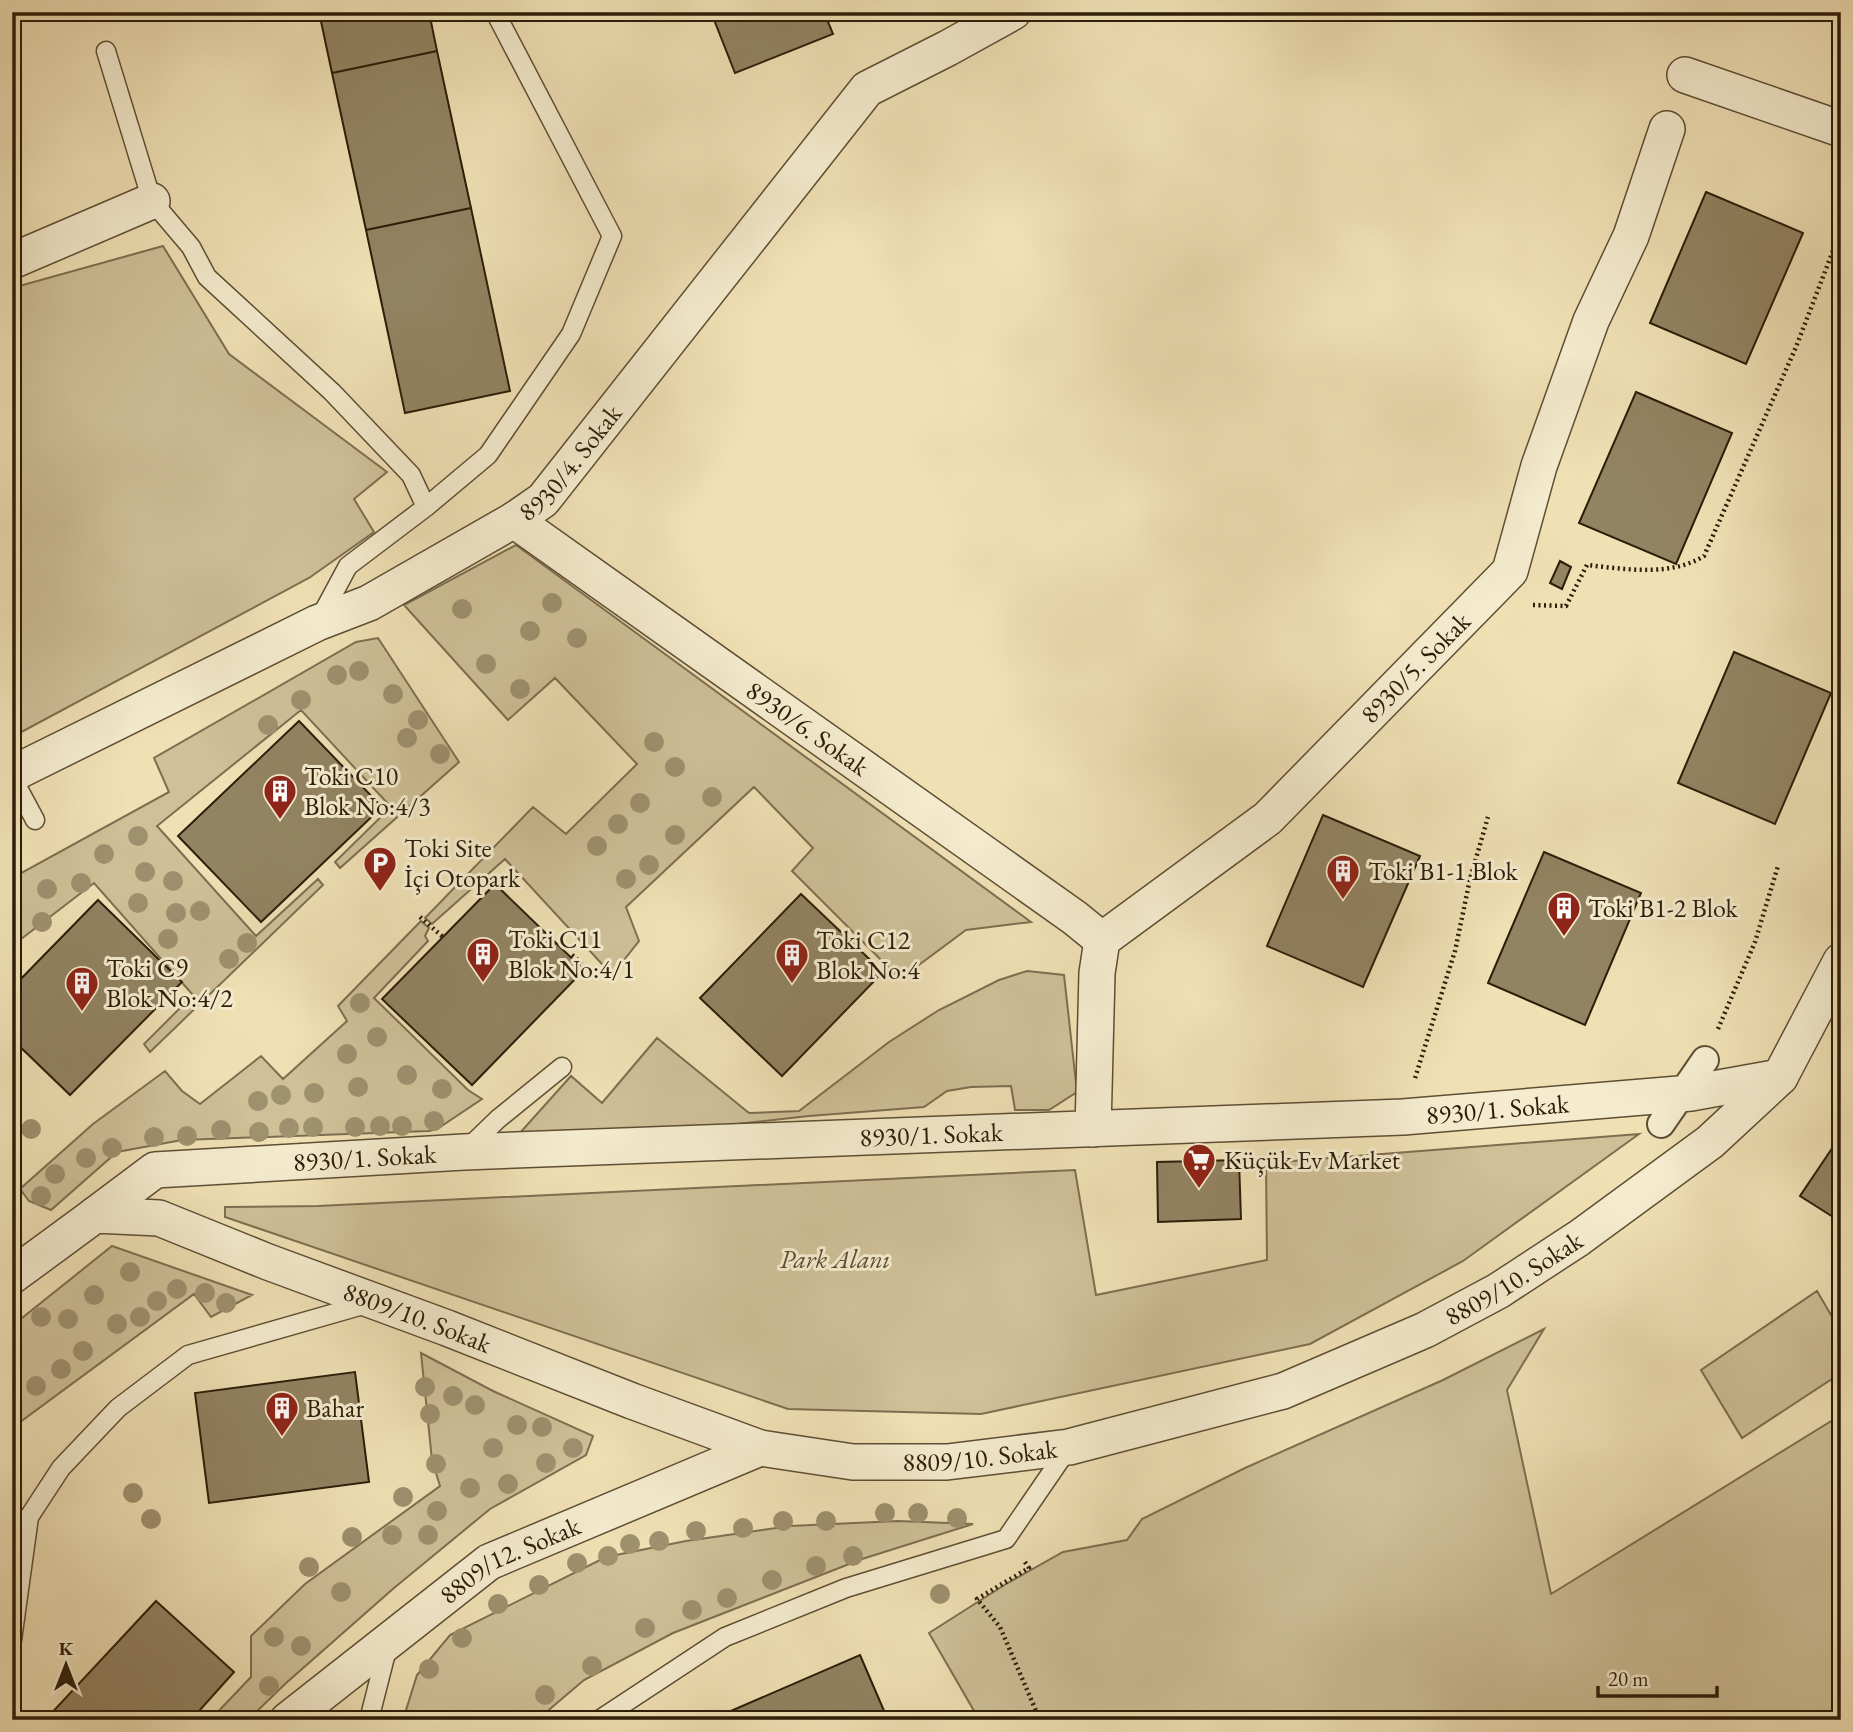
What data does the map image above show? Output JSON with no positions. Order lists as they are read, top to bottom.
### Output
{
  "streets": {
    "street": [
      "8930/4. Sokak",
      "8930/5. Sokak",
      "8930/6. Sokak",
      "8930/1. Sokak",
      "8809/10. Sokak",
      "8809/12. Sokak"
    ]
  },
  "crossings": [
    ["8930/4. Sokak", "8930/6. Sokak"],
    ["8930/5. Sokak", "8930/6. Sokak"],
    ["8930/1. Sokak", "8809/10. Sokak"],
    ["8809/10. Sokak", "8809/12. Sokak"]
  ],
  "parks": ["Park Alanı"],
  "places": {
    "building": [
      "Toki C10 Blok No:4/3",
      "Toki B1-1 Blok",
      "Toki B1-2 Blok",
      "Toki C11 Blok No:4/1",
      "Toki C12 Blok No:4",
      "Toki C9 Blok No:4/2",
      "Bahar"
    ],
    "parking": ["Toki Site İçi Otopark"],
    "supermarket": ["Küçük Ev Market"]
  },
  "scale_bar": "20 m",
  "north": "top"
}
